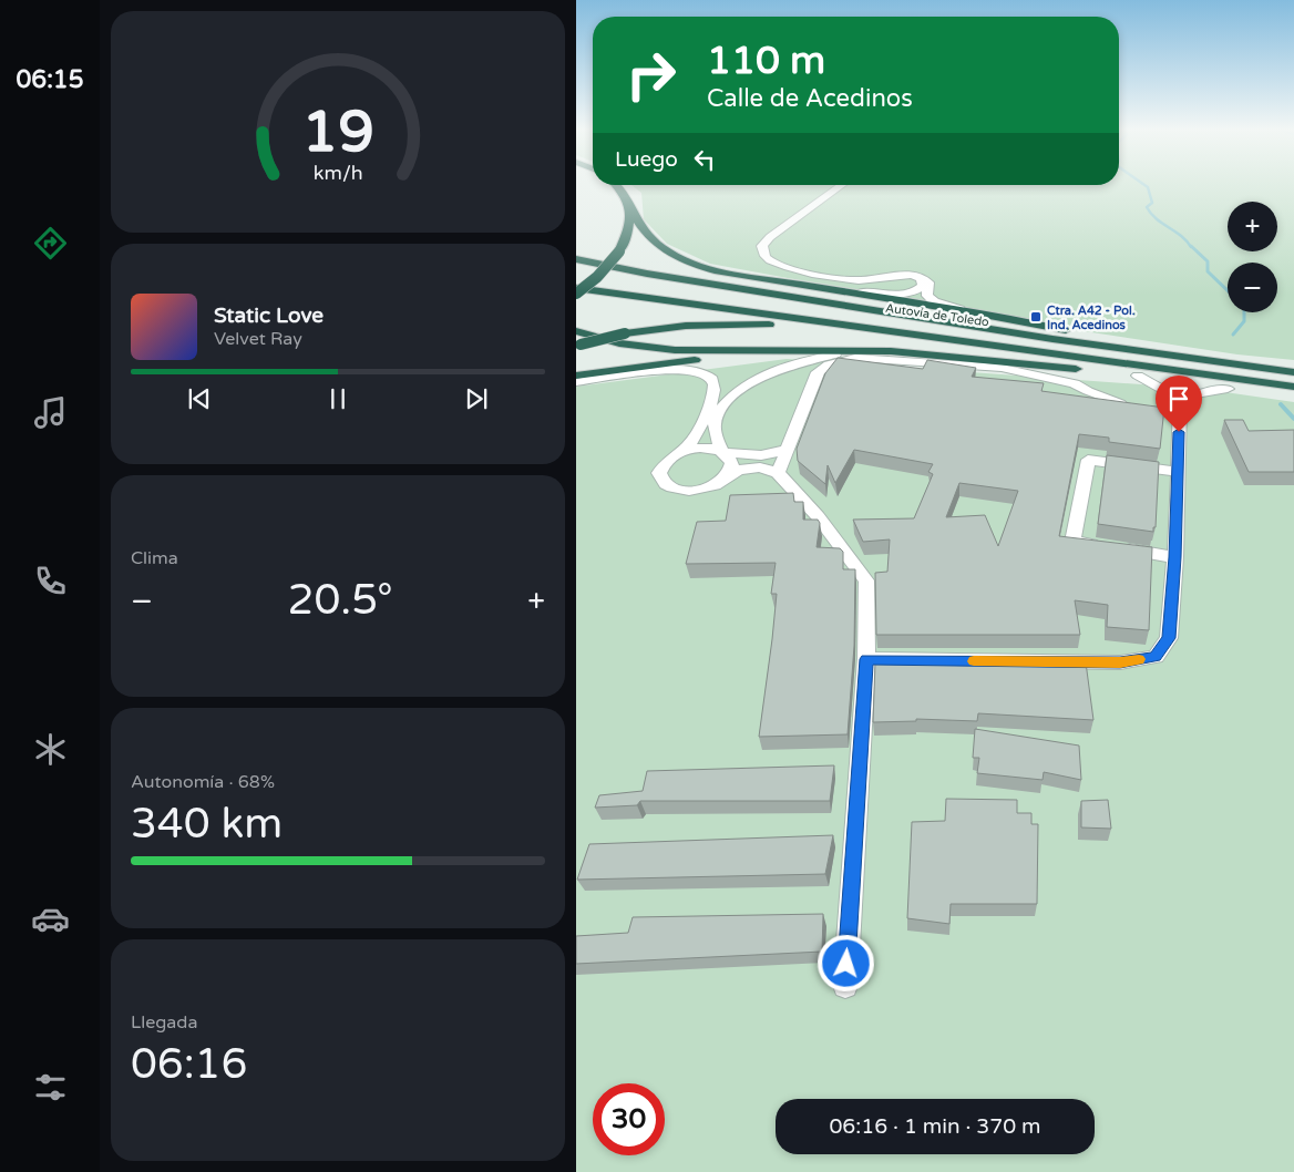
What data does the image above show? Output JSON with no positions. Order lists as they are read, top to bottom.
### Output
{
  "streets": {
    "highway": ["Autovía de Toledo"]
  },
  "places": {
    "transit": ["Ctra. A42 - Pol. Ind. Acedinos"]
  },
  "page": {
    "tabs": "06:15",
    "turn": ["110 m", "Calle de Acedinos"],
    "then": "Luego",
    "map_buttons": ["+", "−"],
    "song": ["Static Love", "Velvet Ray"],
    "tile": [
      "Clima",
      ["Autonomía · 68%", "340 km"],
      ["Llegada", "06:16"]
    ],
    "heat": ["−", "20.5°", "+"],
    "limit": "30",
    "trip": "06:16 · 1 min · 370 m",
    "gauge": ["19", "km/h"]
  }
}
